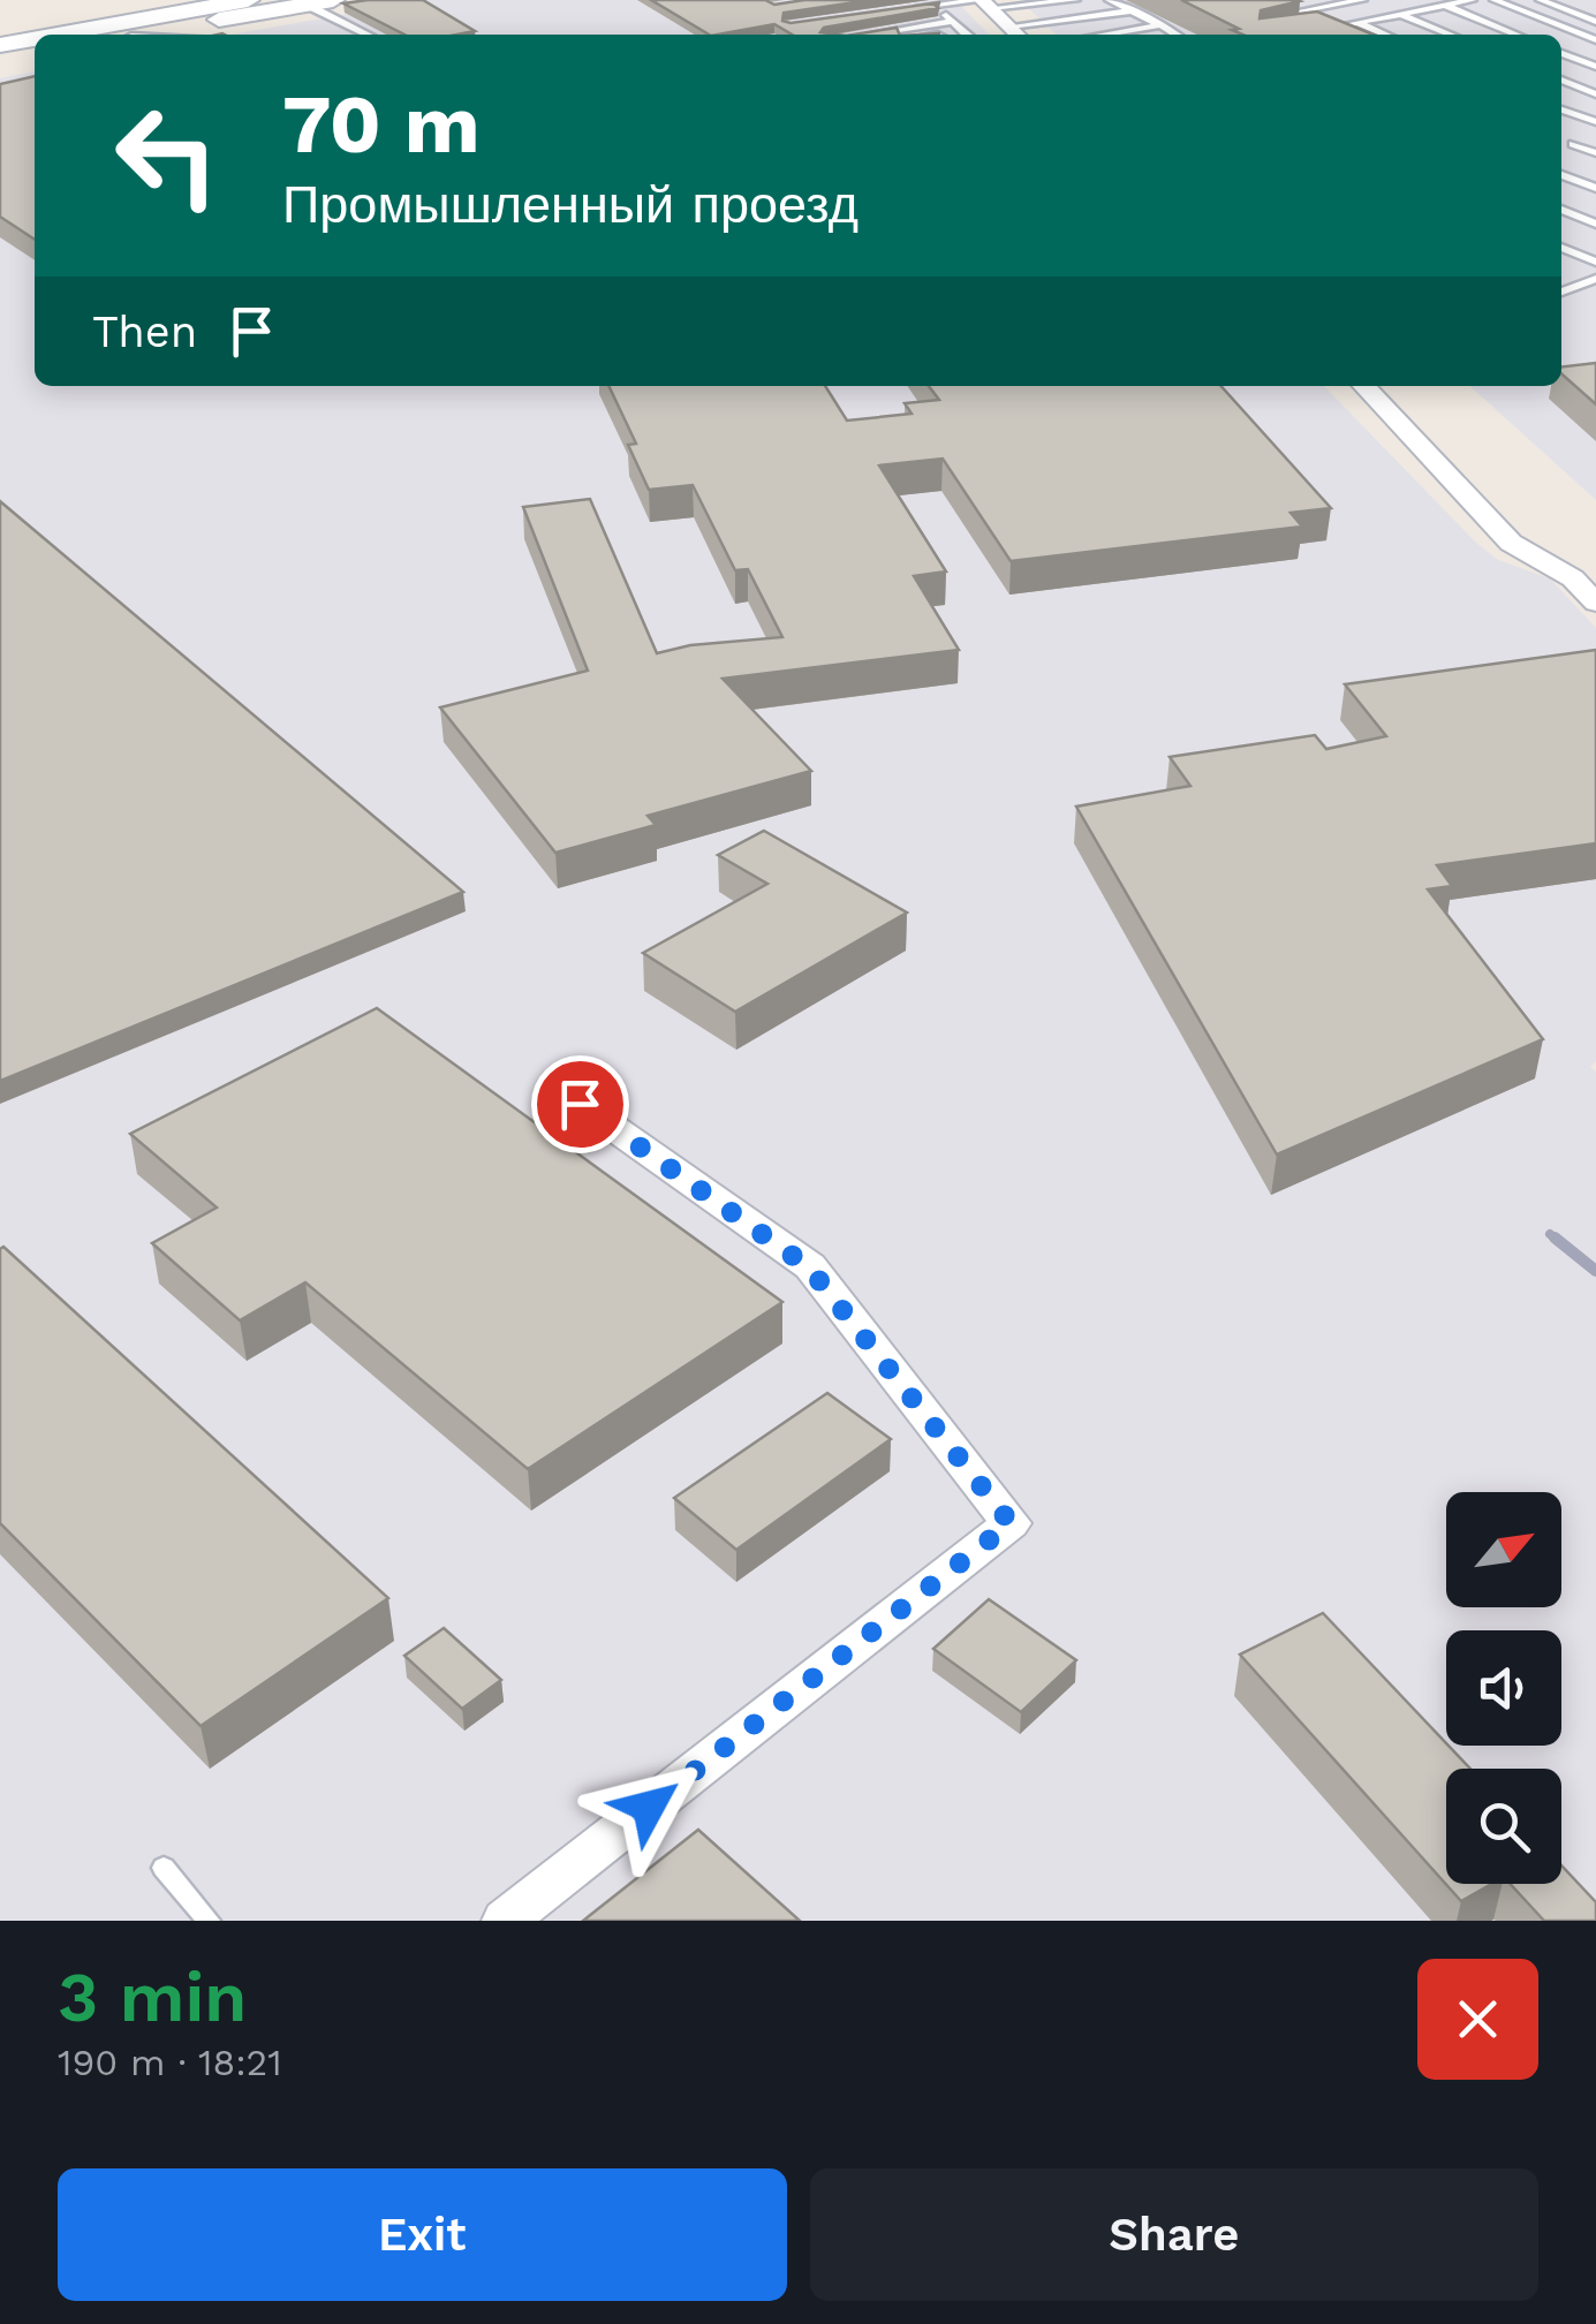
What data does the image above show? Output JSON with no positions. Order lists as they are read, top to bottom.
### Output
{
  "north": "top right",
  "page": {
    "turn": ["70 m", "Промышленный проезд"],
    "then": "Then",
    "heading": ["3 min", "190 m · 18:21"],
    "buttons": ["Exit", "Share"]
  }
}
